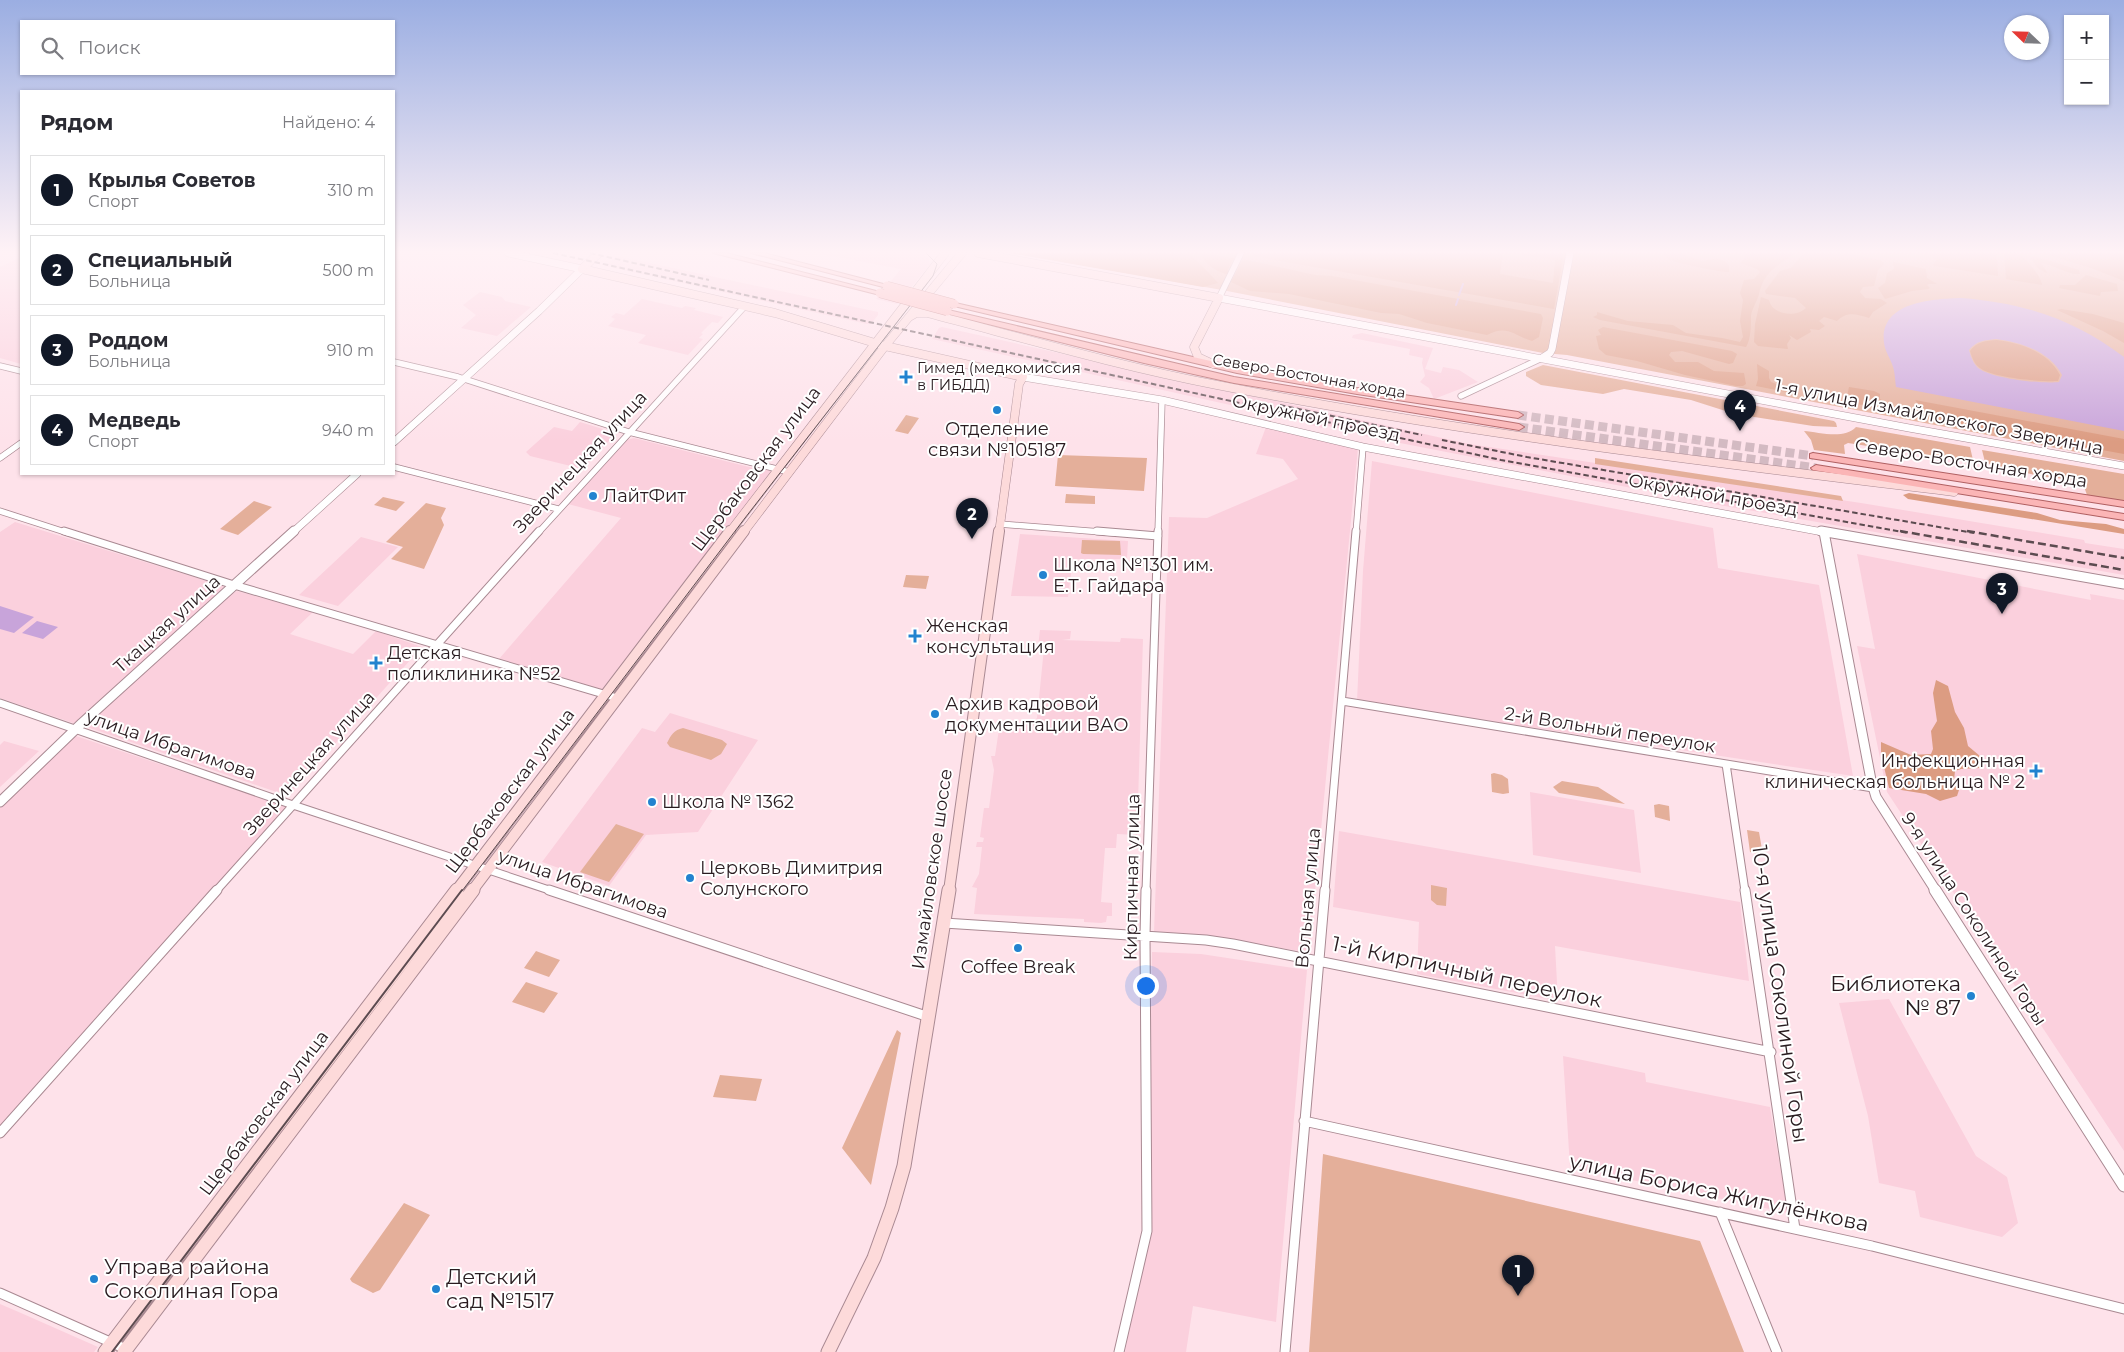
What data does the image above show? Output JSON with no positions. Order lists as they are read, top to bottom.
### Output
{
  "streets": {
    "main road": [
      "Северо-Восточная хорда",
      "Окружной проезд",
      "Щербаковская улица",
      "Измайловское шоссе"
    ],
    "street": [
      "1-я улица Измайловского Зверинца",
      "Зверинецкая улица",
      "Ткацкая улица",
      "2-й Вольный переулок",
      "улица Ибрагимова",
      "Кирпичная улица",
      "Вольная улица",
      "9-я улица Соколиной Горы",
      "1-й Кирпичный переулок",
      "10-я улица Соколиной Горы",
      "улица Бориса Жигулёнкова"
    ]
  },
  "crossings": [
    ["Окружной проезд", "Щербаковская улица"],
    ["Окружной проезд", "Измайловское шоссе"],
    ["Окружной проезд", "Кирпичная улица"],
    ["Окружной проезд", "Вольная улица"],
    ["Окружной проезд", "9-я улица Соколиной Горы"],
    ["Зверинецкая улица", "улица Ибрагимова"],
    ["Щербаковская улица", "улица Ибрагимова"],
    ["Ткацкая улица", "улица Ибрагимова"],
    ["2-й Вольный переулок", "Вольная улица"],
    ["2-й Вольный переулок", "9-я улица Соколиной Горы"],
    ["2-й Вольный переулок", "10-я улица Соколиной Горы"],
    ["улица Ибрагимова", "Измайловское шоссе"],
    ["Измайловское шоссе", "1-й Кирпичный переулок"],
    ["Кирпичная улица", "1-й Кирпичный переулок"],
    ["Вольная улица", "1-й Кирпичный переулок"],
    ["Вольная улица", "улица Бориса Жигулёнкова"],
    ["1-й Кирпичный переулок", "10-я улица Соколиной Горы"],
    ["10-я улица Соколиной Горы", "улица Бориса Жигулёнкова"]
  ],
  "places": {
    "health": [
      "Гимед (медкомиссия в ГИБДД)",
      "Женская консультация",
      "Детская поликлиника №52",
      "Инфекционная клиническая больница № 2"
    ],
    "other": [
      "Отделение связи №105187",
      "ЛайтФит",
      "Школа №1301 им. Е.Т. Гайдара",
      "Архив кадровой документации ВАО",
      "Школа № 1362",
      "Церковь Димитрия Солунского",
      "Coffee Break",
      "Библиотека № 87",
      "Управа района Соколиная Гора",
      "Детский сад №1517"
    ]
  },
  "north": "top left",
  "page": {
    "map_buttons": ["+", "−"],
    "search": "Поиск",
    "heading": ["Рядом", "Найдено: 4"],
    "list": [
      {
        "mark": "1",
        "name": "Крылья Советов",
        "note": "Спорт",
        "value": "310 m"
      },
      {
        "mark": "2",
        "name": "Специальный",
        "note": "Больница",
        "value": "500 m"
      },
      {
        "mark": "3",
        "name": "Роддом",
        "note": "Больница",
        "value": "910 m"
      },
      {
        "mark": "4",
        "name": "Медведь",
        "note": "Спорт",
        "value": "940 m"
      }
    ],
    "pins": [
      "4",
      "2",
      "3",
      "1"
    ]
  }
}
